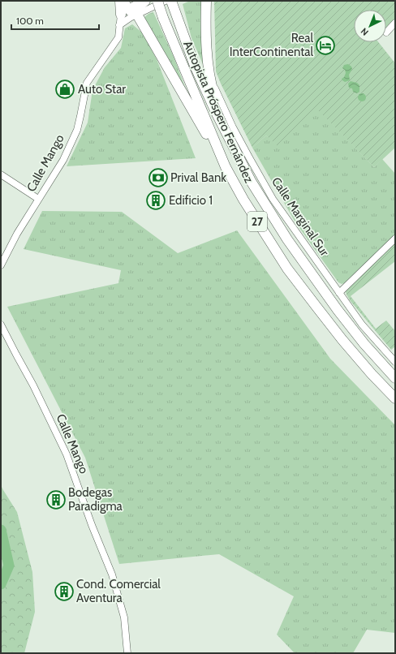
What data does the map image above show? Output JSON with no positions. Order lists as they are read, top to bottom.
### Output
{
  "streets": {
    "highway": ["Autopista Próspero Fernández", "27"],
    "street": ["Calle Mango", "Calle Marginal Sur"]
  },
  "places": {
    "hotel": ["Real InterContinental"],
    "shop": ["Auto Star"],
    "bank": ["Prival Bank"],
    "building": ["Edificio 1", "Bodegas Paradigma", "Cond. Comercial Aventura"]
  },
  "scale_bar": "100 m",
  "north": "bottom left"
}
